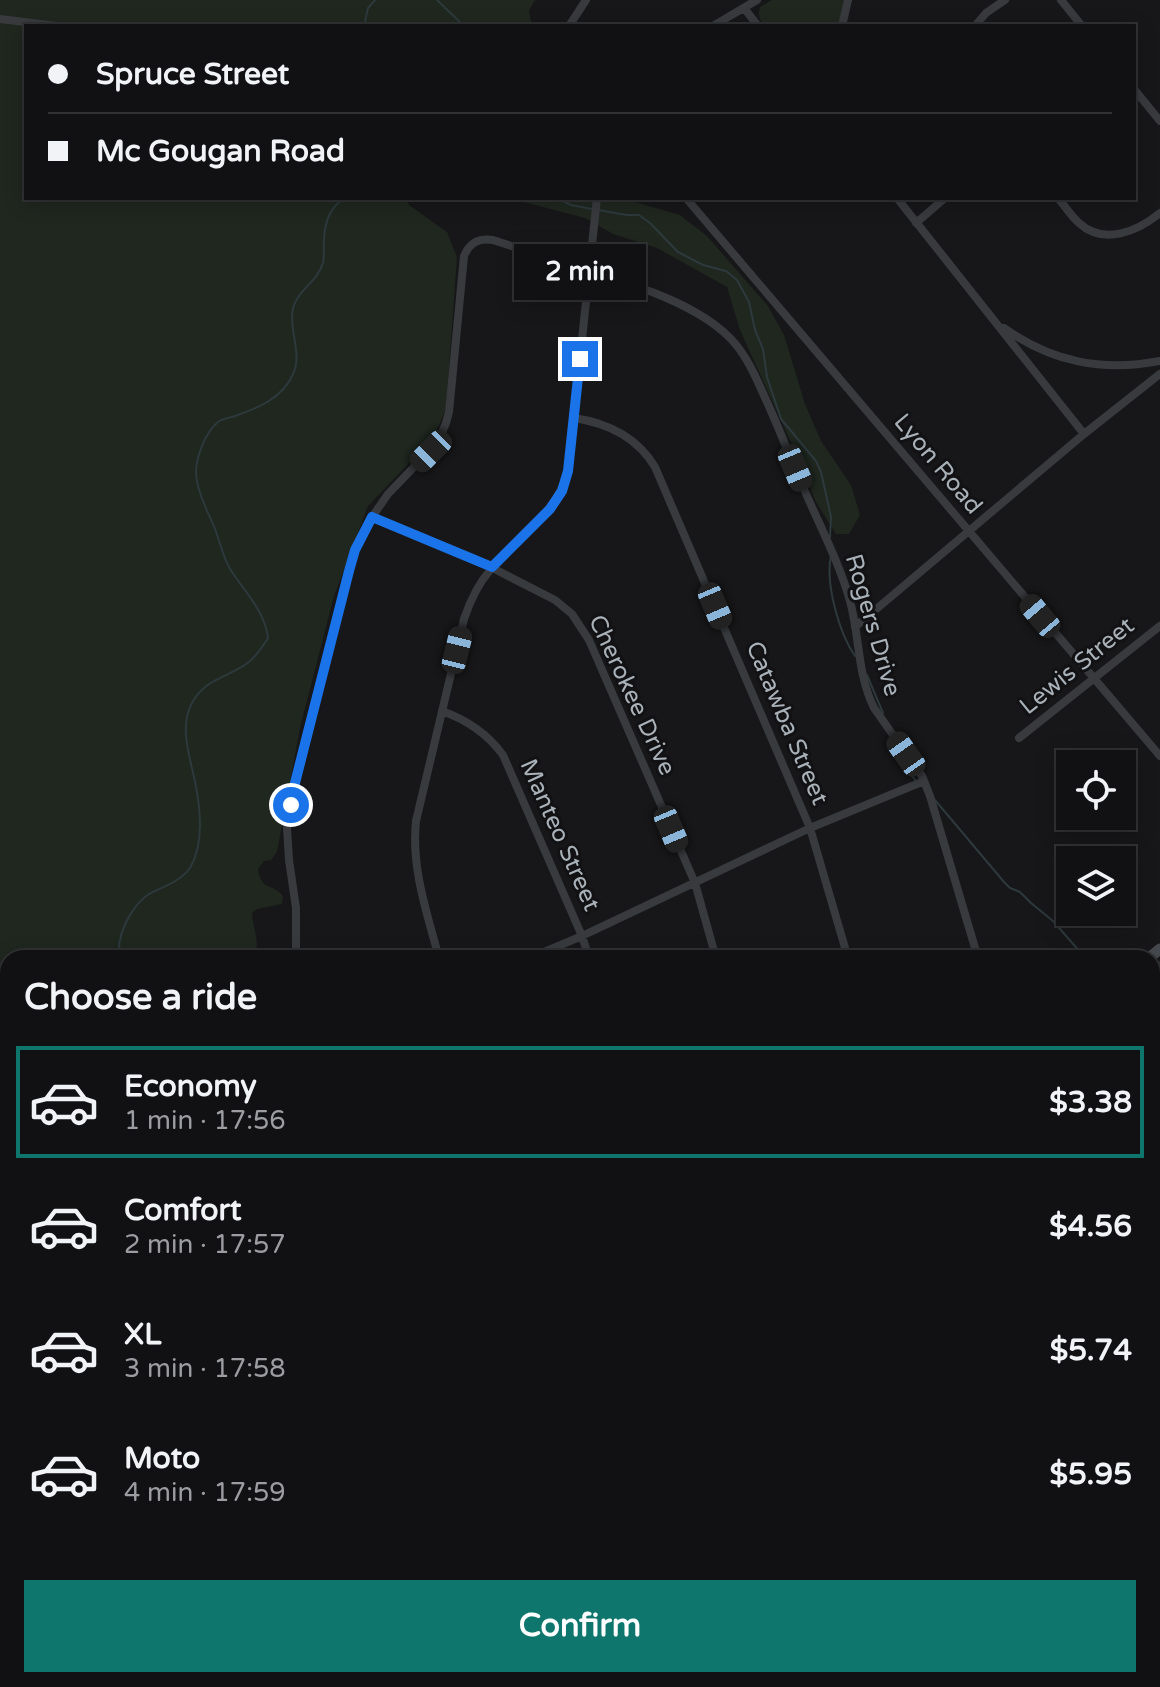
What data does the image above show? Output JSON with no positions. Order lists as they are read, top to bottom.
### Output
{
  "streets": {
    "street": [
      "Lyon Road",
      "Rogers Drive",
      "Lewis Street",
      "Cherokee Drive",
      "Catawba Street",
      "Manteo Street"
    ]
  },
  "crossings": [
    ["Lyon Road", "Lewis Street"],
    ["Rogers Drive", "Cherokee Drive"]
  ],
  "page": {
    "banner": ["Spruce Street", "Mc Gougan Road"],
    "bubble": "2 min",
    "heading": "Choose a ride",
    "list": [
      {
        "name": "Economy",
        "note": "1 min · 17:56",
        "value": "$3.38"
      },
      {
        "name": "Comfort",
        "note": "2 min · 17:57",
        "value": "$4.56"
      },
      {
        "name": "XL",
        "note": "3 min · 17:58",
        "value": "$5.74"
      },
      {
        "name": "Moto",
        "note": "4 min · 17:59",
        "value": "$5.95"
      }
    ],
    "buttons": "Confirm"
  }
}
